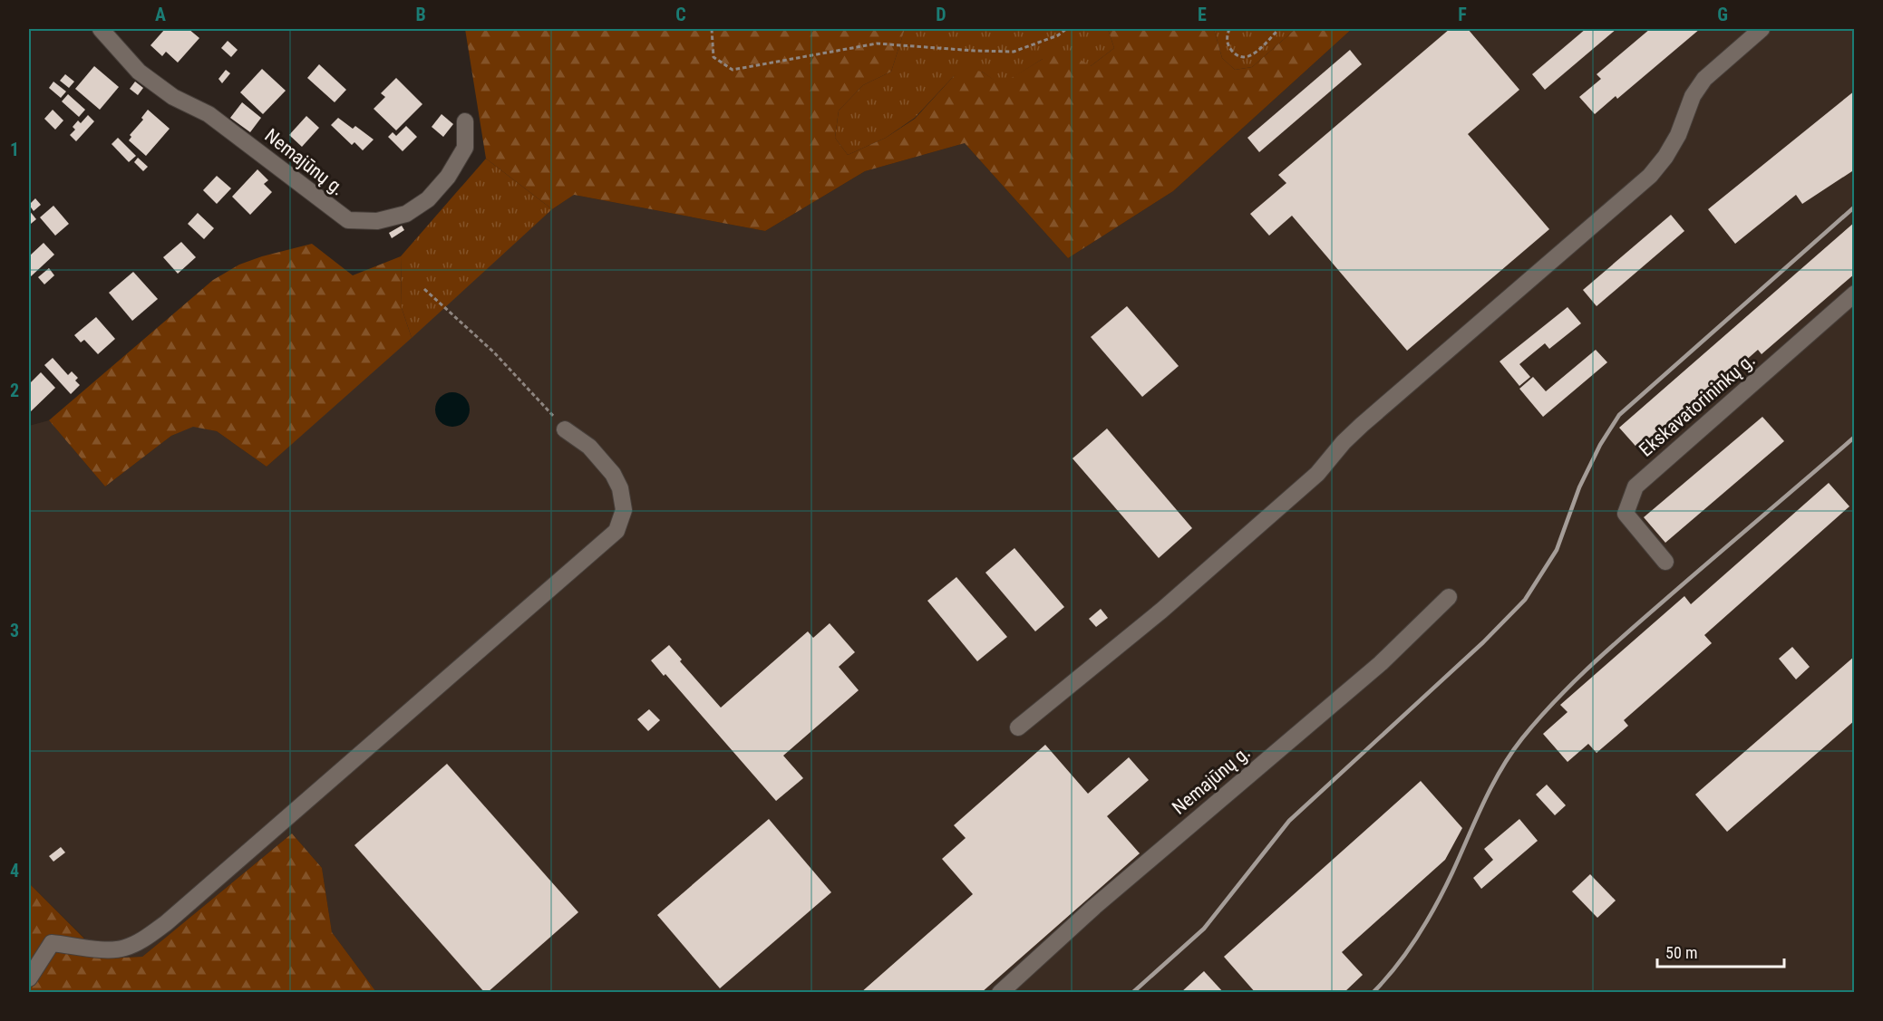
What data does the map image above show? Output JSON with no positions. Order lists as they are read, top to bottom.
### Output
{
  "streets": {
    "street": ["Nemajūnų g.", "Ekskavatorininkų g."]
  },
  "scale_bar": "50 m",
  "grid": {
    "columns": [
      "A",
      "B",
      "C",
      "D",
      "E",
      "F",
      "G"
    ],
    "rows": [
      "1",
      "2",
      "3",
      "4"
    ]
  }
}
